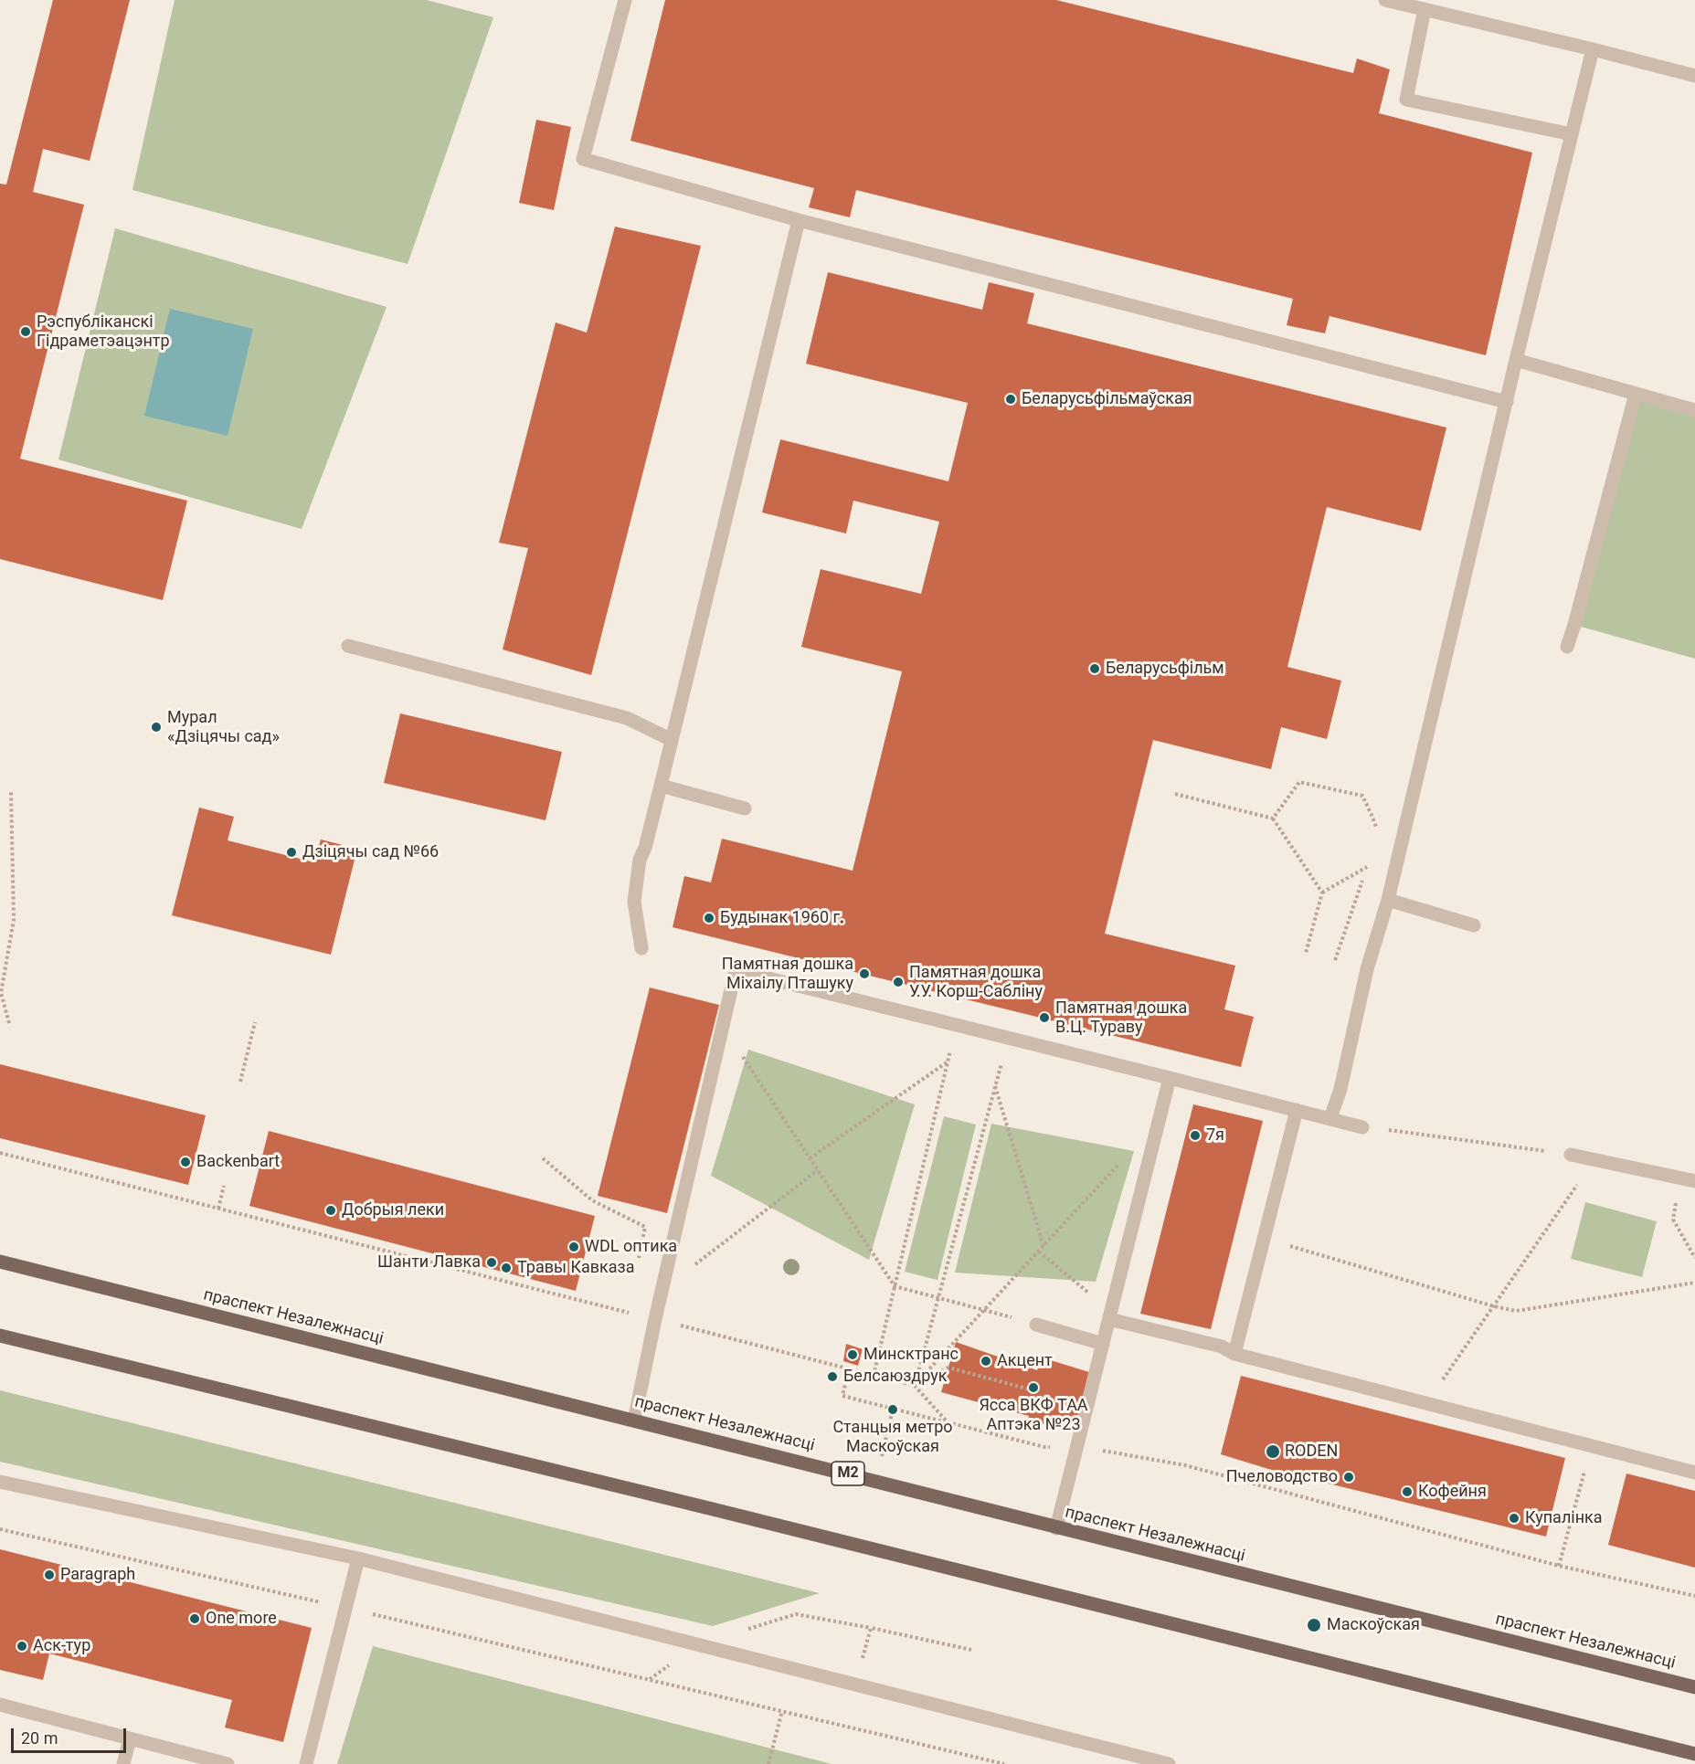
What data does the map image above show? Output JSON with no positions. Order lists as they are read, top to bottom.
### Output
{
  "streets": {
    "main road": ["праспект Незалежнасці", "М2"]
  },
  "places": [
    "Рэспубліканскі Гідраметэацэнтр",
    "Беларусьфільмаўская",
    "Беларусьфільм",
    "Мурал «Дзіцячы сад»",
    "Дзіцячы сад №66",
    "Будынак 1960 г.",
    "Памятная дошка Міхаілу Пташуку",
    "Памятная дошка У.У. Корш-Сабліну",
    "Памятная дошка В.Ц. Тураву",
    "7я",
    "Backenbart",
    "Добрыя леки",
    "WDL оптика",
    "Шанти Лавка",
    "Травы Кавказа",
    "Минсктранс",
    "Акцент",
    "Белсаюздрук",
    "Ясса ВКФ ТАА Аптэка №23",
    "Станцыя метро Маскоўская",
    "RODEN",
    "Пчеловодство",
    "Кофейня",
    "Купалiнка",
    "Paragraph",
    "One more",
    "Маскоўская",
    "Аск-тур"
  ],
  "scale_bar": "20 m"
}
